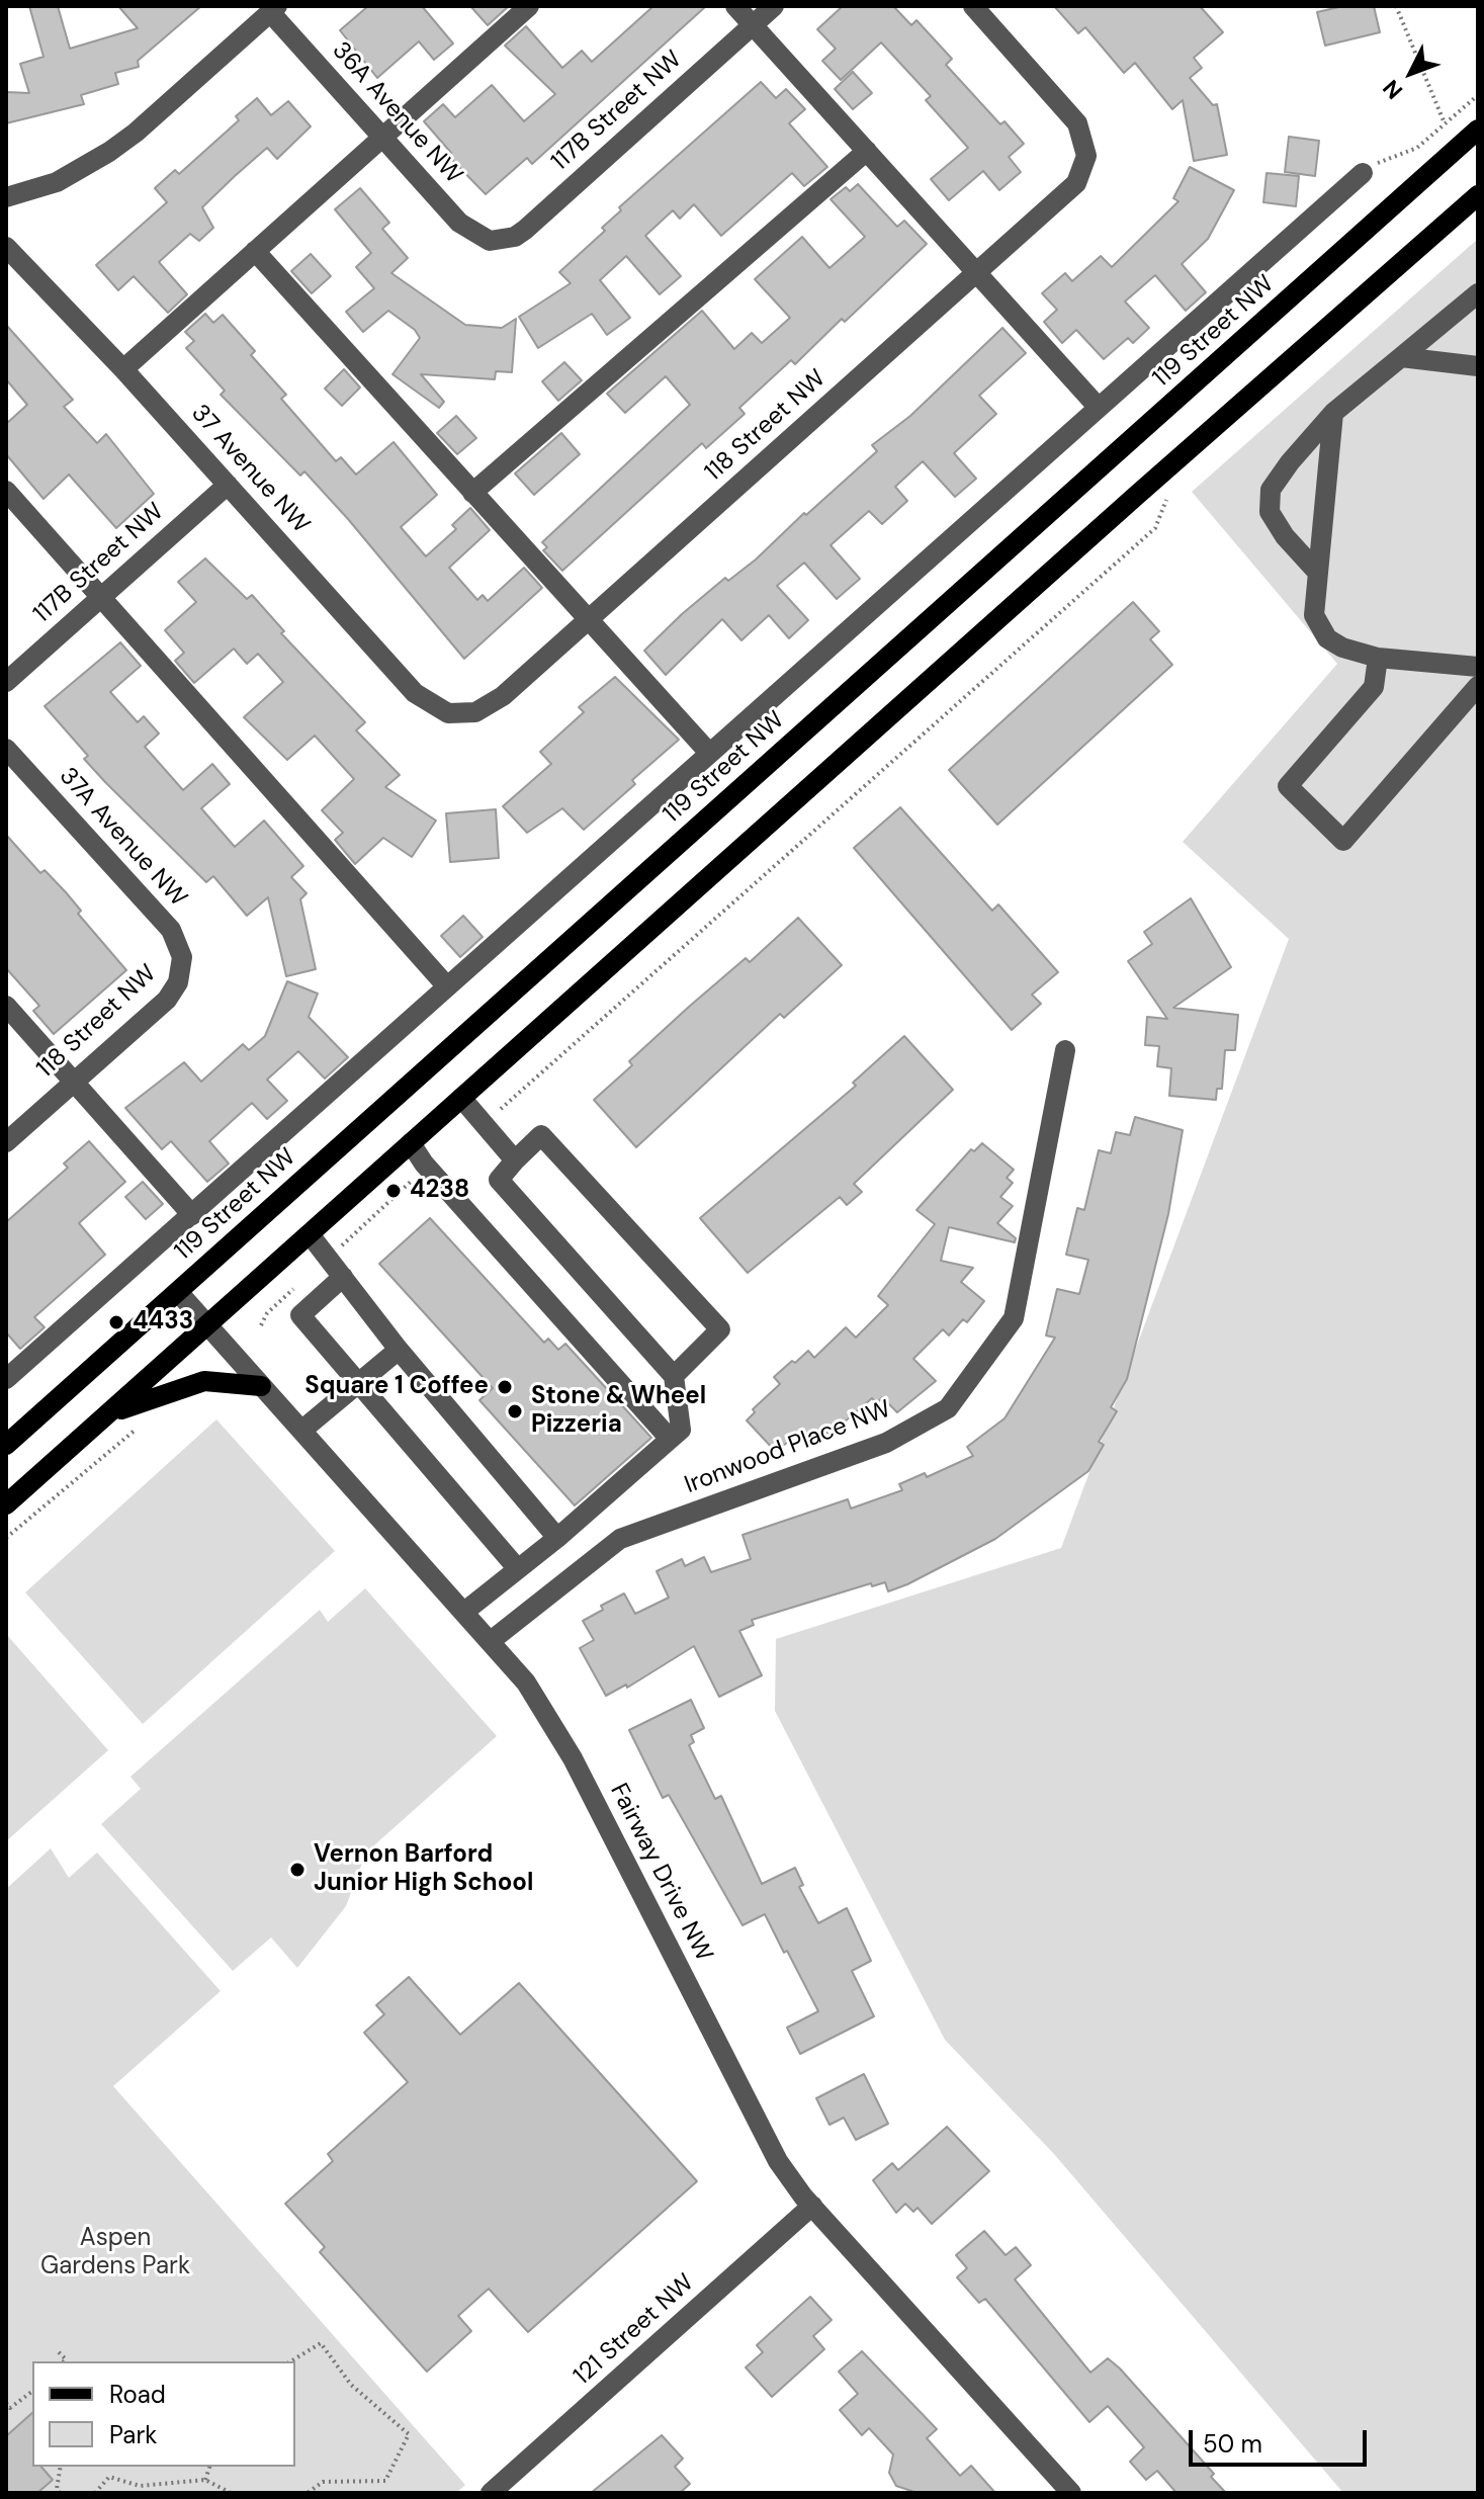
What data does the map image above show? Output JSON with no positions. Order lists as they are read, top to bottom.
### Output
{
  "streets": {
    "main road": ["119 Street NW"],
    "street": [
      "117B Street NW",
      "36A Avenue NW",
      "118 Street NW",
      "37 Avenue NW",
      "37A Avenue NW",
      "Ironwood Place NW",
      "Fairway Drive NW",
      "121 Street NW"
    ]
  },
  "crossings": [
    ["117B Street NW", "36A Avenue NW"],
    ["117B Street NW", "37 Avenue NW"],
    ["119 Street NW", "Fairway Drive NW"],
    ["118 Street NW", "37 Avenue NW"],
    ["118 Street NW", "37A Avenue NW"],
    ["Ironwood Place NW", "Fairway Drive NW"],
    ["Fairway Drive NW", "121 Street NW"]
  ],
  "parks": ["Aspen Gardens Park"],
  "places": [
    "4238",
    "4433",
    "Square 1 Coffee",
    "Stone & Wheel Pizzeria",
    "Vernon Barford Junior High School"
  ],
  "legend": ["Road", "Park"],
  "scale_bar": "50 m",
  "north": "bottom left"
}
